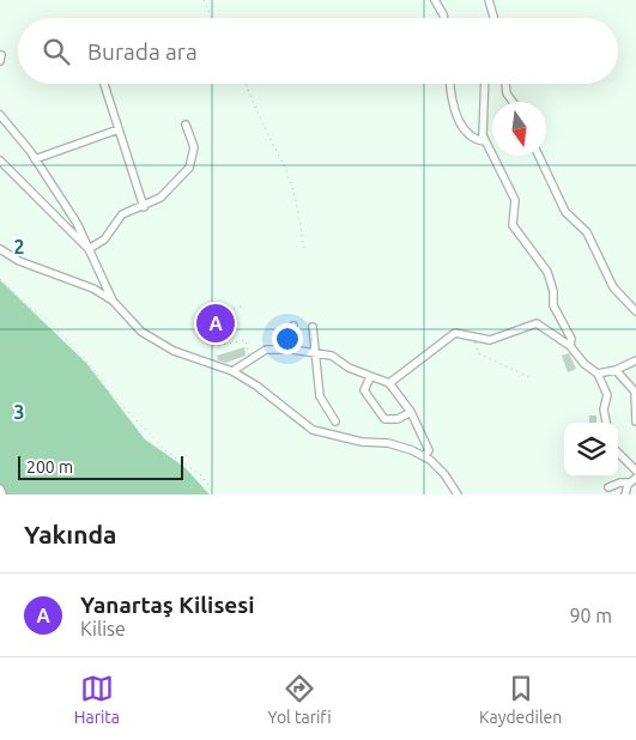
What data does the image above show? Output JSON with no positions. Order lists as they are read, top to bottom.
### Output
{
  "scale_bar": "200 m",
  "north": "bottom",
  "page": {
    "search": "Burada ara",
    "pins": "A",
    "scale": "200 m",
    "heading": "Yakında",
    "list": [
      {
        "mark": "A",
        "name": "Yanartaş Kilisesi",
        "note": "Kilise",
        "value": "90 m"
      }
    ],
    "nav": ["Harita", "Yol tarifi", "Kaydedilen"]
  },
  "grid": {
    "rows": ["2", "3"]
  }
}
